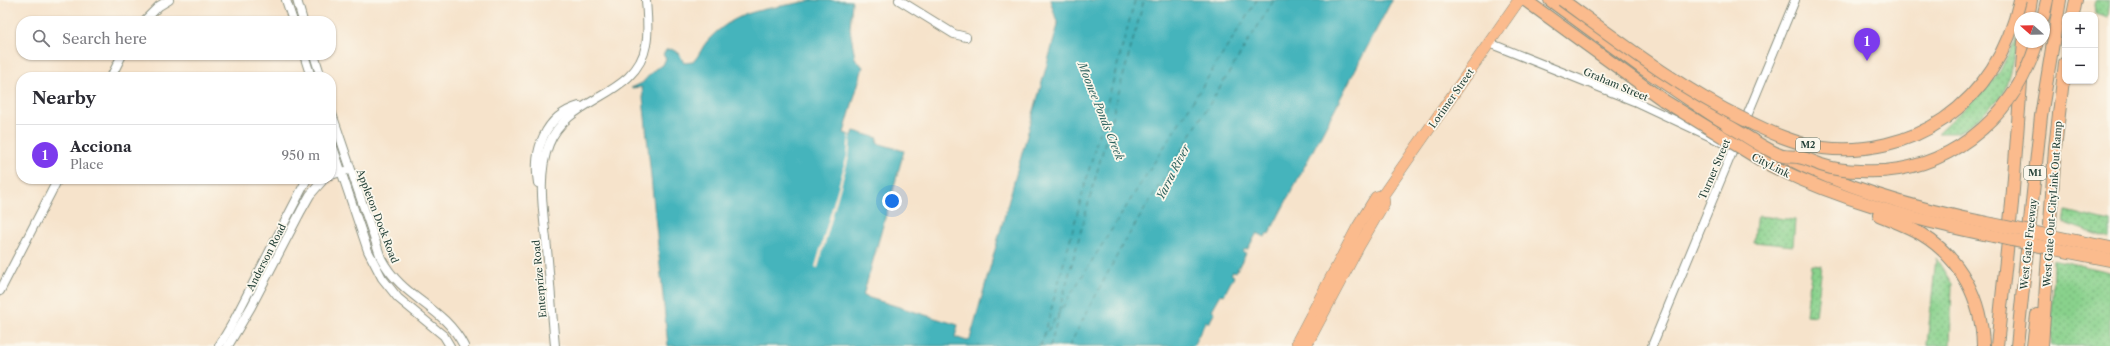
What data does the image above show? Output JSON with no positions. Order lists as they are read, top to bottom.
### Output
{
  "streets": {
    "highway": [
      "M2",
      "CityLink",
      "M1",
      "West Gate Out-CityLink Out Ramp",
      "West Gate Freeway"
    ],
    "main road": ["Lorimer Street"],
    "street": [
      "Graham Street",
      "Turner Street",
      "Appleton Dock Road",
      "Anderson Road",
      "Enterprize Road"
    ]
  },
  "crossings": [
    ["Graham Street", "Lorimer Street"],
    ["Graham Street", "Turner Street"],
    ["M2", "CityLink"],
    ["M2", "West Gate Out-CityLink Out Ramp"],
    ["CityLink", "West Gate Out-CityLink Out Ramp"],
    ["M1", "West Gate Out-CityLink Out Ramp"]
  ],
  "water": ["Moonee Ponds Creek", "Yarra River"],
  "north": "left",
  "page": {
    "map_buttons": ["+", "−"],
    "search": "Search here",
    "pins": "1",
    "heading": "Nearby",
    "list": [
      {
        "mark": "1",
        "name": "Acciona",
        "note": "Place",
        "value": "950 m"
      }
    ]
  }
}
